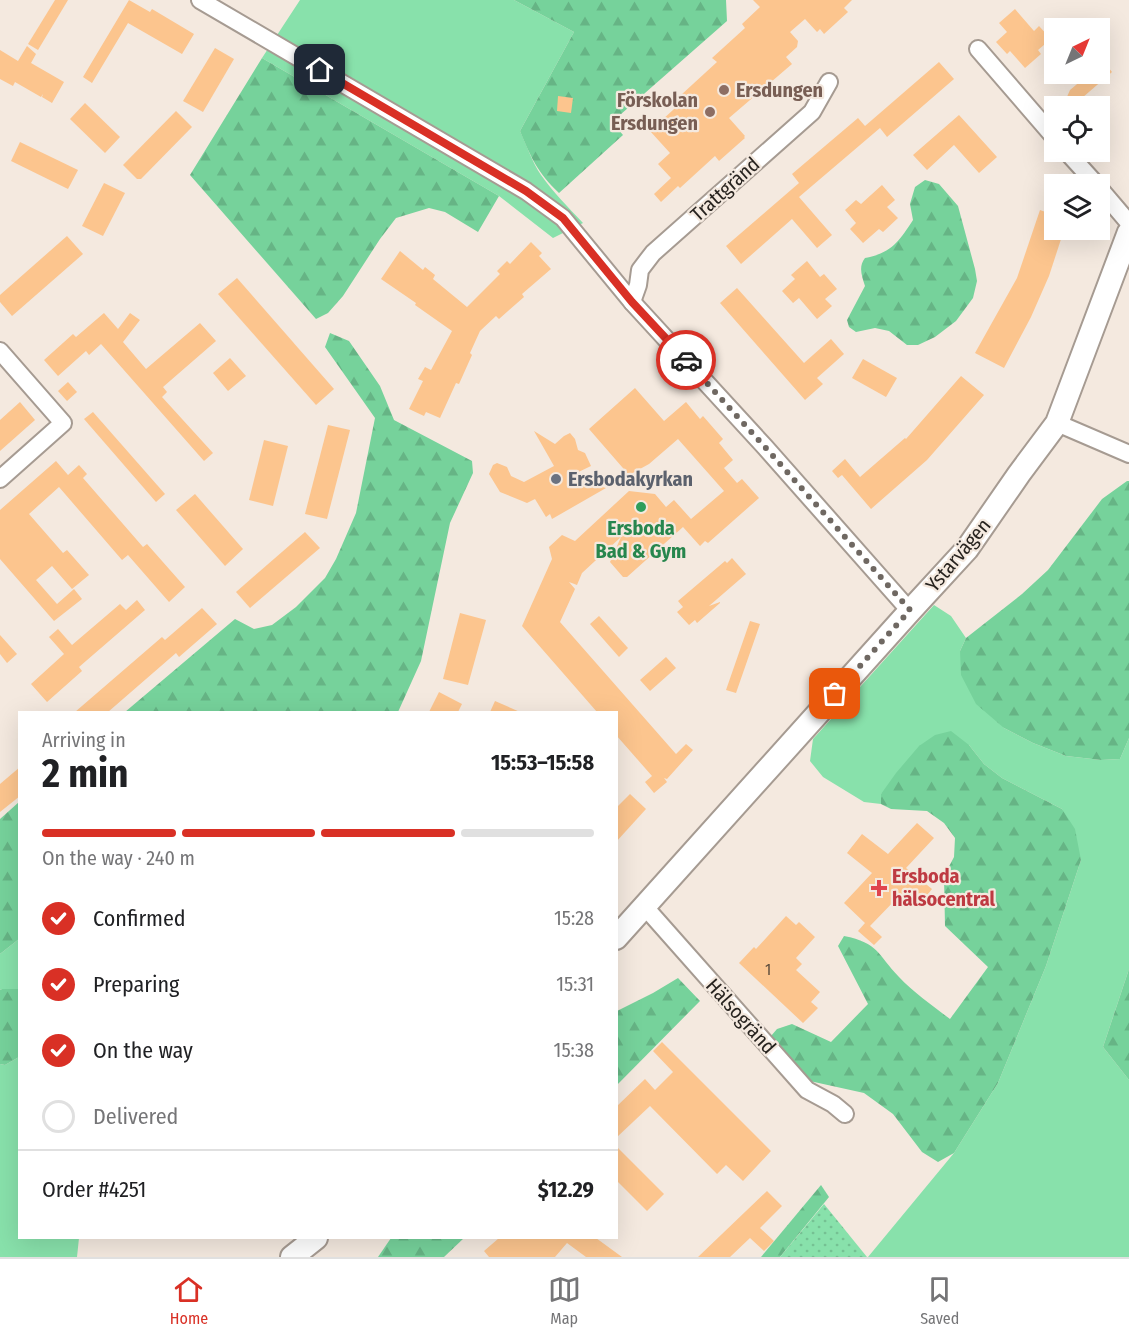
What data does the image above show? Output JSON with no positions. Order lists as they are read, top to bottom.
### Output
{
  "streets": {
    "street": ["Trattgränd", "Ystarvägen", "Hälsogränd"]
  },
  "crossings": [
    ["Ystarvägen", "Hälsogränd"]
  ],
  "places": {
    "other": [
      "Ersdungen",
      "Förskolan Ersdungen",
      "Ersbodakyrkan",
      "Ersboda Bad & Gym"
    ],
    "health": ["Ersboda hälsocentral"]
  },
  "house_numbers": ["1"],
  "north": "top right",
  "page": {
    "heading": ["2 min", "Arriving in", "15:53–15:58"],
    "panel": ["Order #4251", "$12.29"],
    "bar": "On the way · 240 m",
    "list": [
      ["Confirmed", "15:28"],
      ["Preparing", "15:31"],
      ["On the way", "15:38"],
      "Delivered"
    ],
    "tabs": ["Home", "Map", "Saved"]
  }
}
